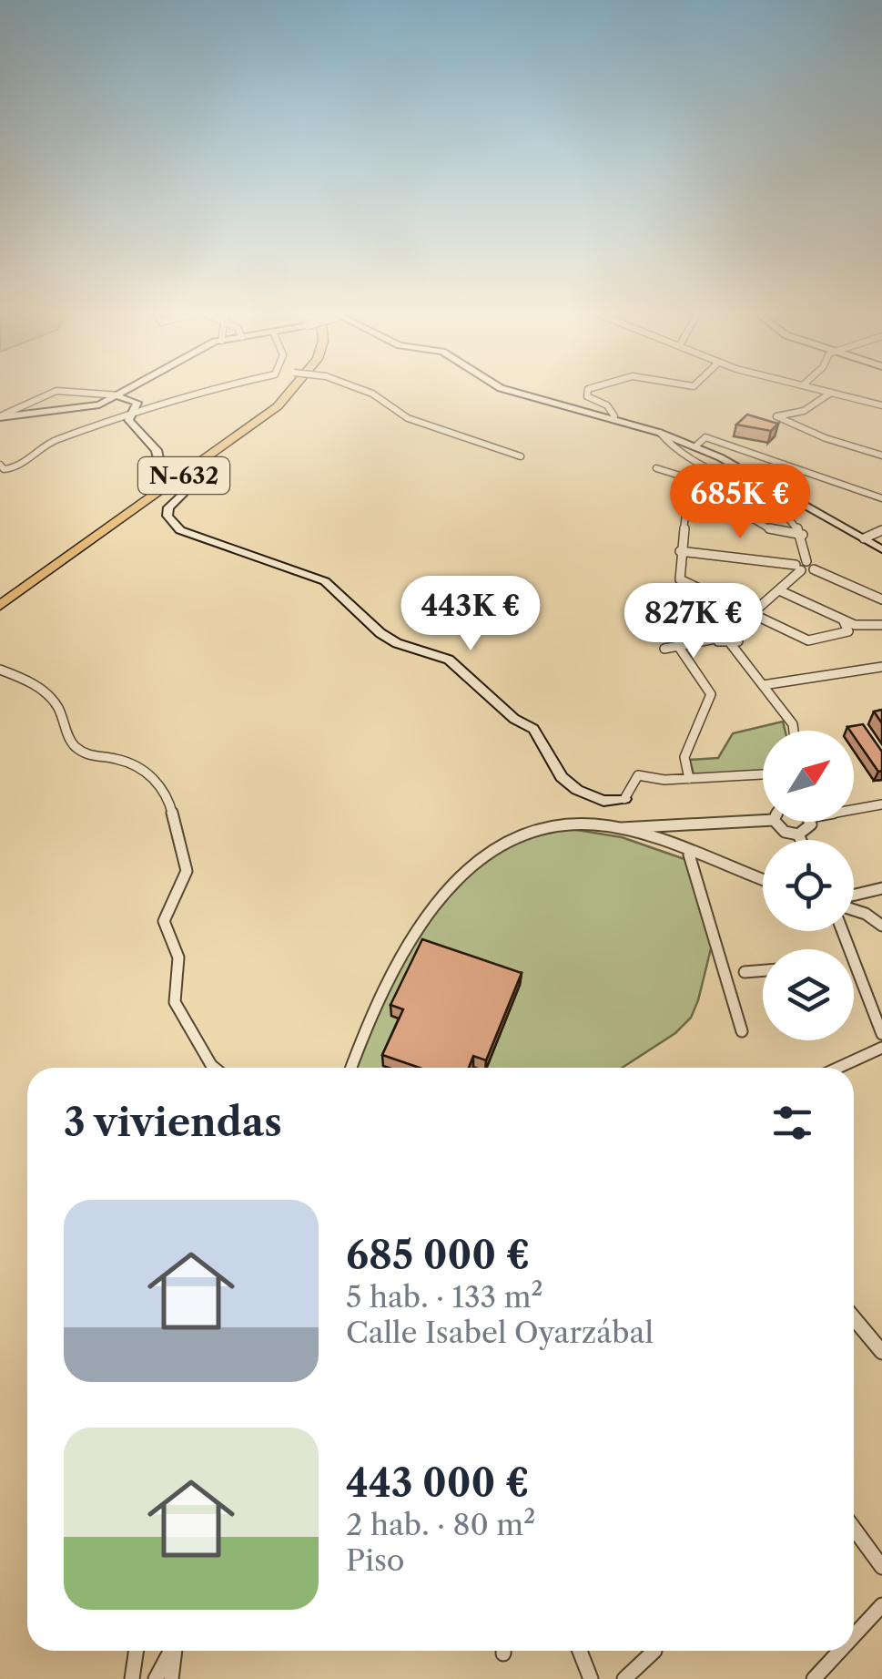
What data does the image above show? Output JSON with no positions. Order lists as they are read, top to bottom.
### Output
{
  "streets": {
    "highway": ["N-632"]
  },
  "north": "top right",
  "page": {
    "price": ["685K €", "443K €", "827K €"],
    "heading": "3 viviendas",
    "list": [
      {
        "name": "685 000 €",
        "note": "5 hab. · 133 m² · Calle Isabel Oyarzábal"
      },
      {
        "name": "443 000 €",
        "note": "2 hab. · 80 m² · Piso"
      }
    ]
  }
}
